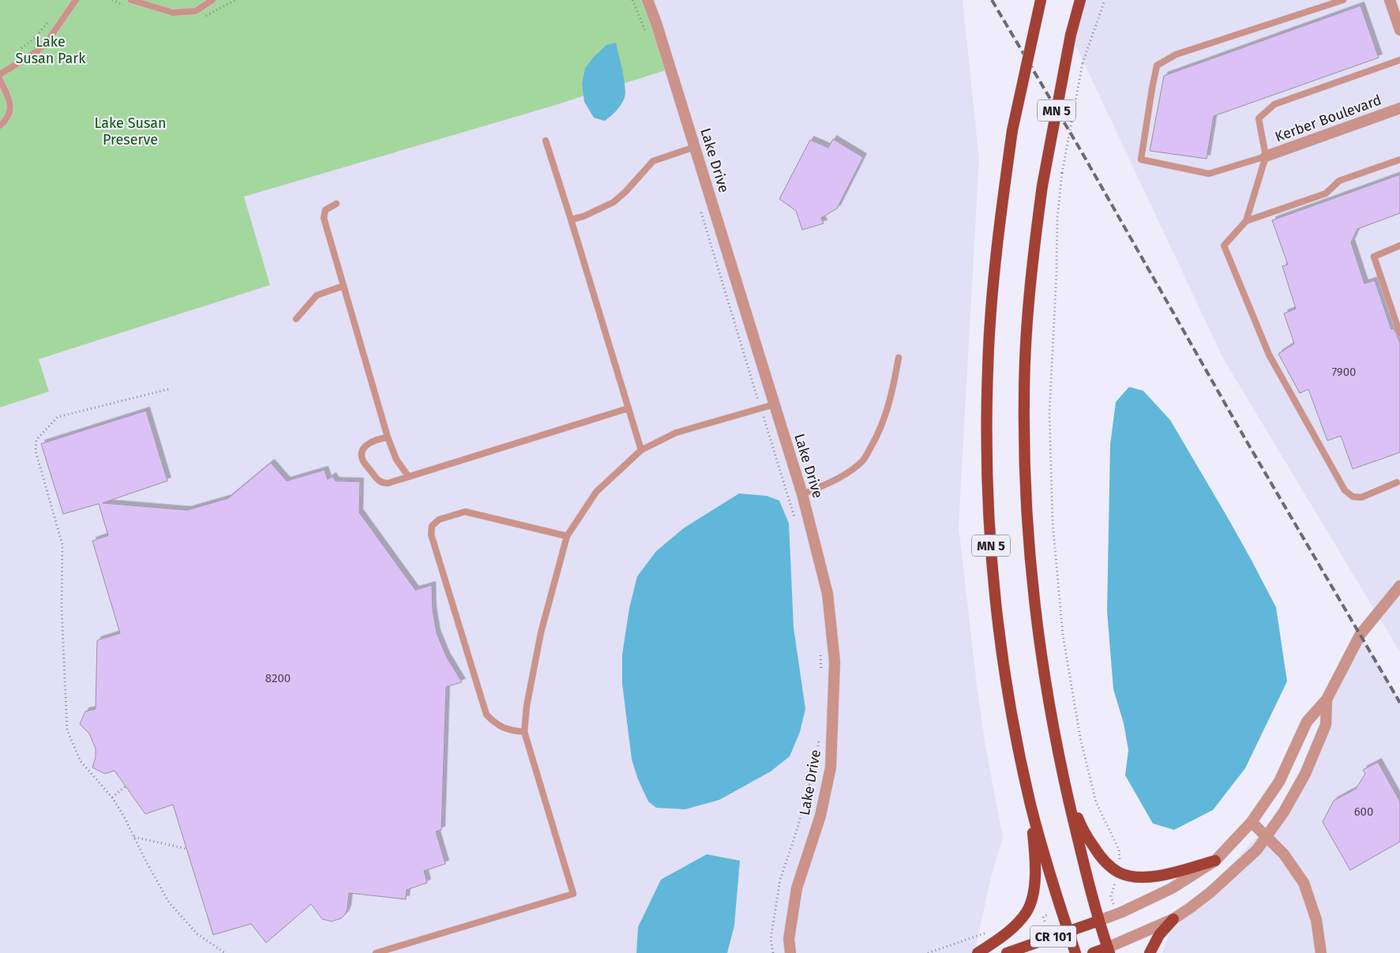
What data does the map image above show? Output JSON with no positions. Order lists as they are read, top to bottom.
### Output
{
  "streets": {
    "main road": ["MN 5", "CR 101"],
    "street": ["Kerber Boulevard", "Lake Drive"]
  },
  "crossings": [
    ["MN 5", "CR 101"]
  ],
  "parks": ["Lake Susan Park", "Lake Susan Preserve"],
  "house_numbers": ["7900", "8200", "600"]
}
